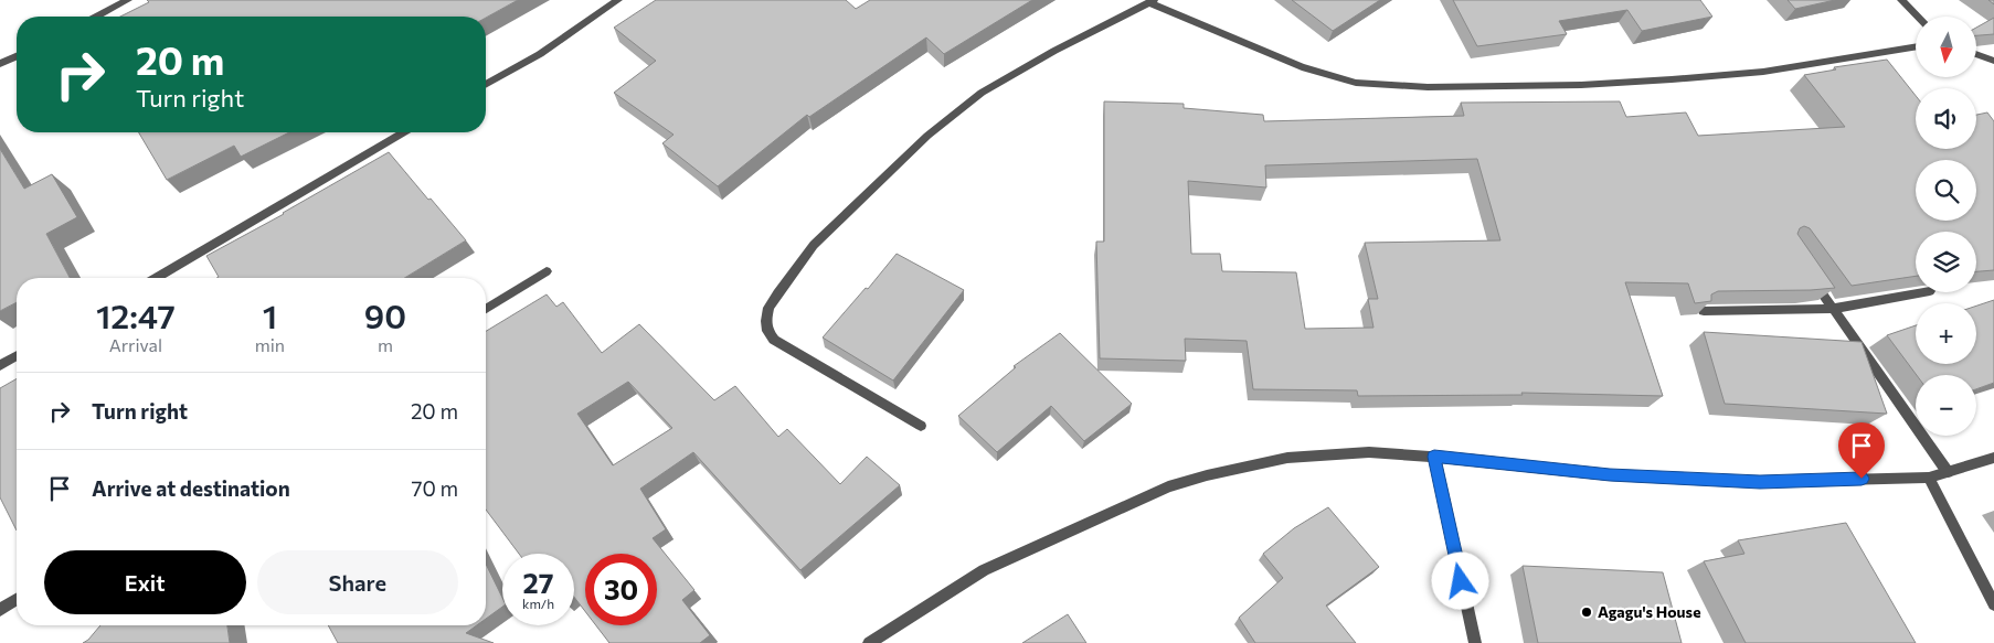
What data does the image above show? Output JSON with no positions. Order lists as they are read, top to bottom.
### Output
{
  "places": ["Agagu's House"],
  "north": "bottom",
  "page": {
    "map_buttons": ["+", "−"],
    "turn": ["20 m", "Turn right"],
    "eta": [
      "12:47",
      "Arrival",
      "1",
      "min",
      "90",
      "m"
    ],
    "list": [
      {
        "name": "Turn right",
        "value": "20 m"
      },
      {
        "name": "Arrive at destination",
        "value": "70 m"
      }
    ],
    "buttons": ["Exit", "Share"],
    "speed": "27 km/h",
    "limit": "30"
  }
}
